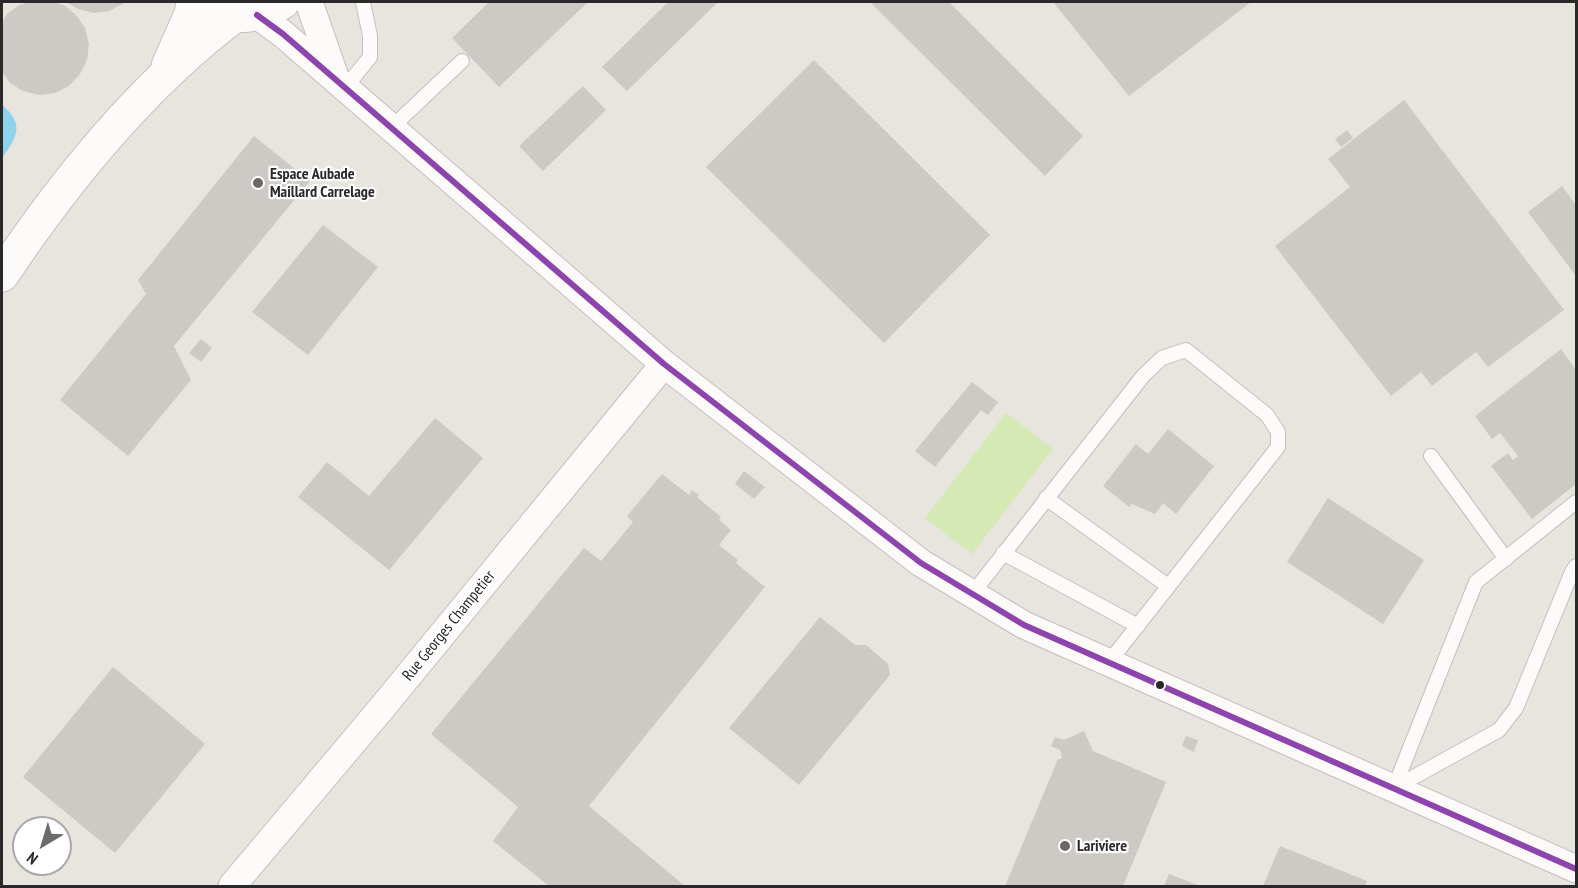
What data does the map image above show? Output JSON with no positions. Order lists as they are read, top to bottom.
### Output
{
  "streets": {
    "street": ["Rue Georges Champetier"]
  },
  "places": ["Espace Aubade Maillard Carrelage", "Lariviere"],
  "north": "bottom left"
}
